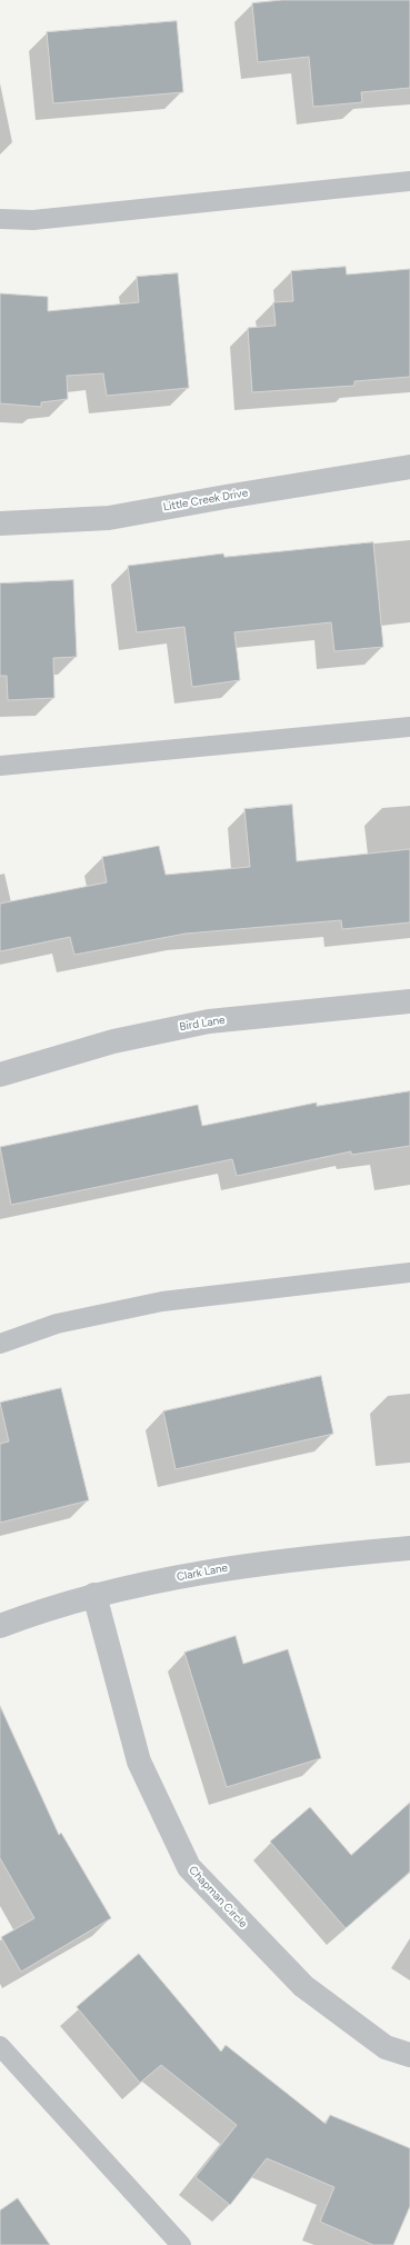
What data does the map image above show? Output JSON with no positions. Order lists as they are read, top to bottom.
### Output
{
  "streets": {
    "street": [
      "Little Creek Drive",
      "Bird Lane",
      "Clark Lane",
      "Chapman Circle"
    ]
  },
  "crossings": [
    ["Clark Lane", "Chapman Circle"]
  ]
}
